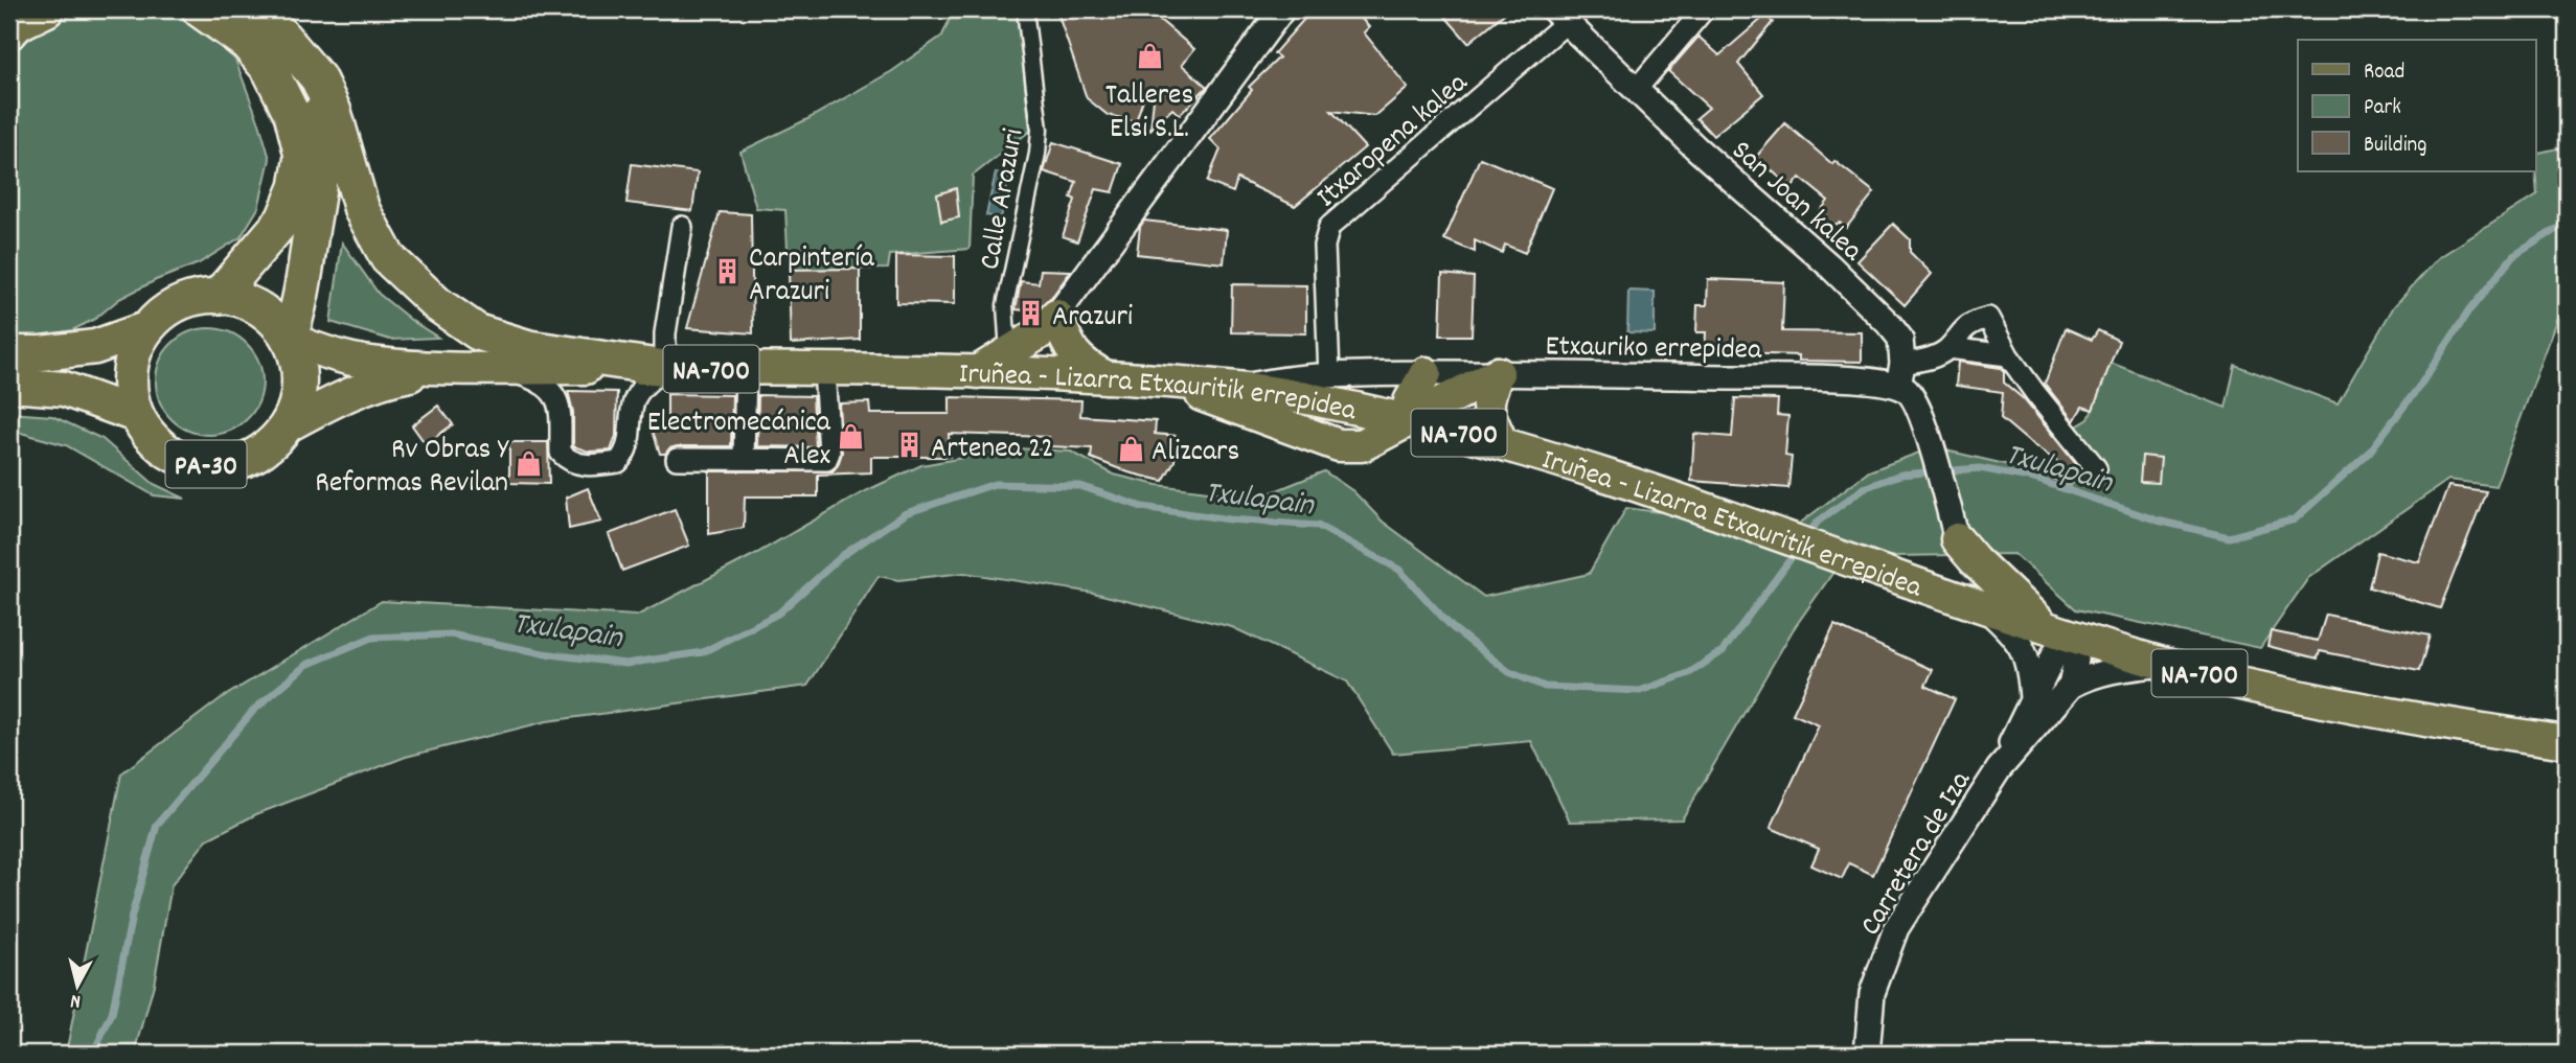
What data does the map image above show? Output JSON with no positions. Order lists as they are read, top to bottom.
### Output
{
  "streets": {
    "highway": ["PA-30"],
    "main road": ["NA-700", "Iruñea - Lizarra Etxauritik errepidea"],
    "street": [
      "Itxaropena kalea",
      "Calle Arazuri",
      "San Joan kalea",
      "Etxauriko errepidea",
      "Carretera de Iza"
    ]
  },
  "crossings": [
    ["Itxaropena kalea", "San Joan kalea"],
    ["Itxaropena kalea", "Etxauriko errepidea"],
    ["San Joan kalea", "Etxauriko errepidea"],
    ["Etxauriko errepidea", "Iruñea - Lizarra Etxauritik errepidea"],
    ["Iruñea - Lizarra Etxauritik errepidea", "PA-30"],
    ["Iruñea - Lizarra Etxauritik errepidea", "Carretera de Iza"]
  ],
  "water": ["Txulapain"],
  "places": {
    "shop": [
      "Talleres Elsi S.L.",
      "Electromecánica Alex",
      "Alizcars",
      "Rv Obras Y Reformas Revilan"
    ],
    "building": ["Carpintería Arazuri", "Arazuri", "Artenea 22"]
  },
  "legend": ["Road", "Park", "Building"],
  "north": "bottom"
}
